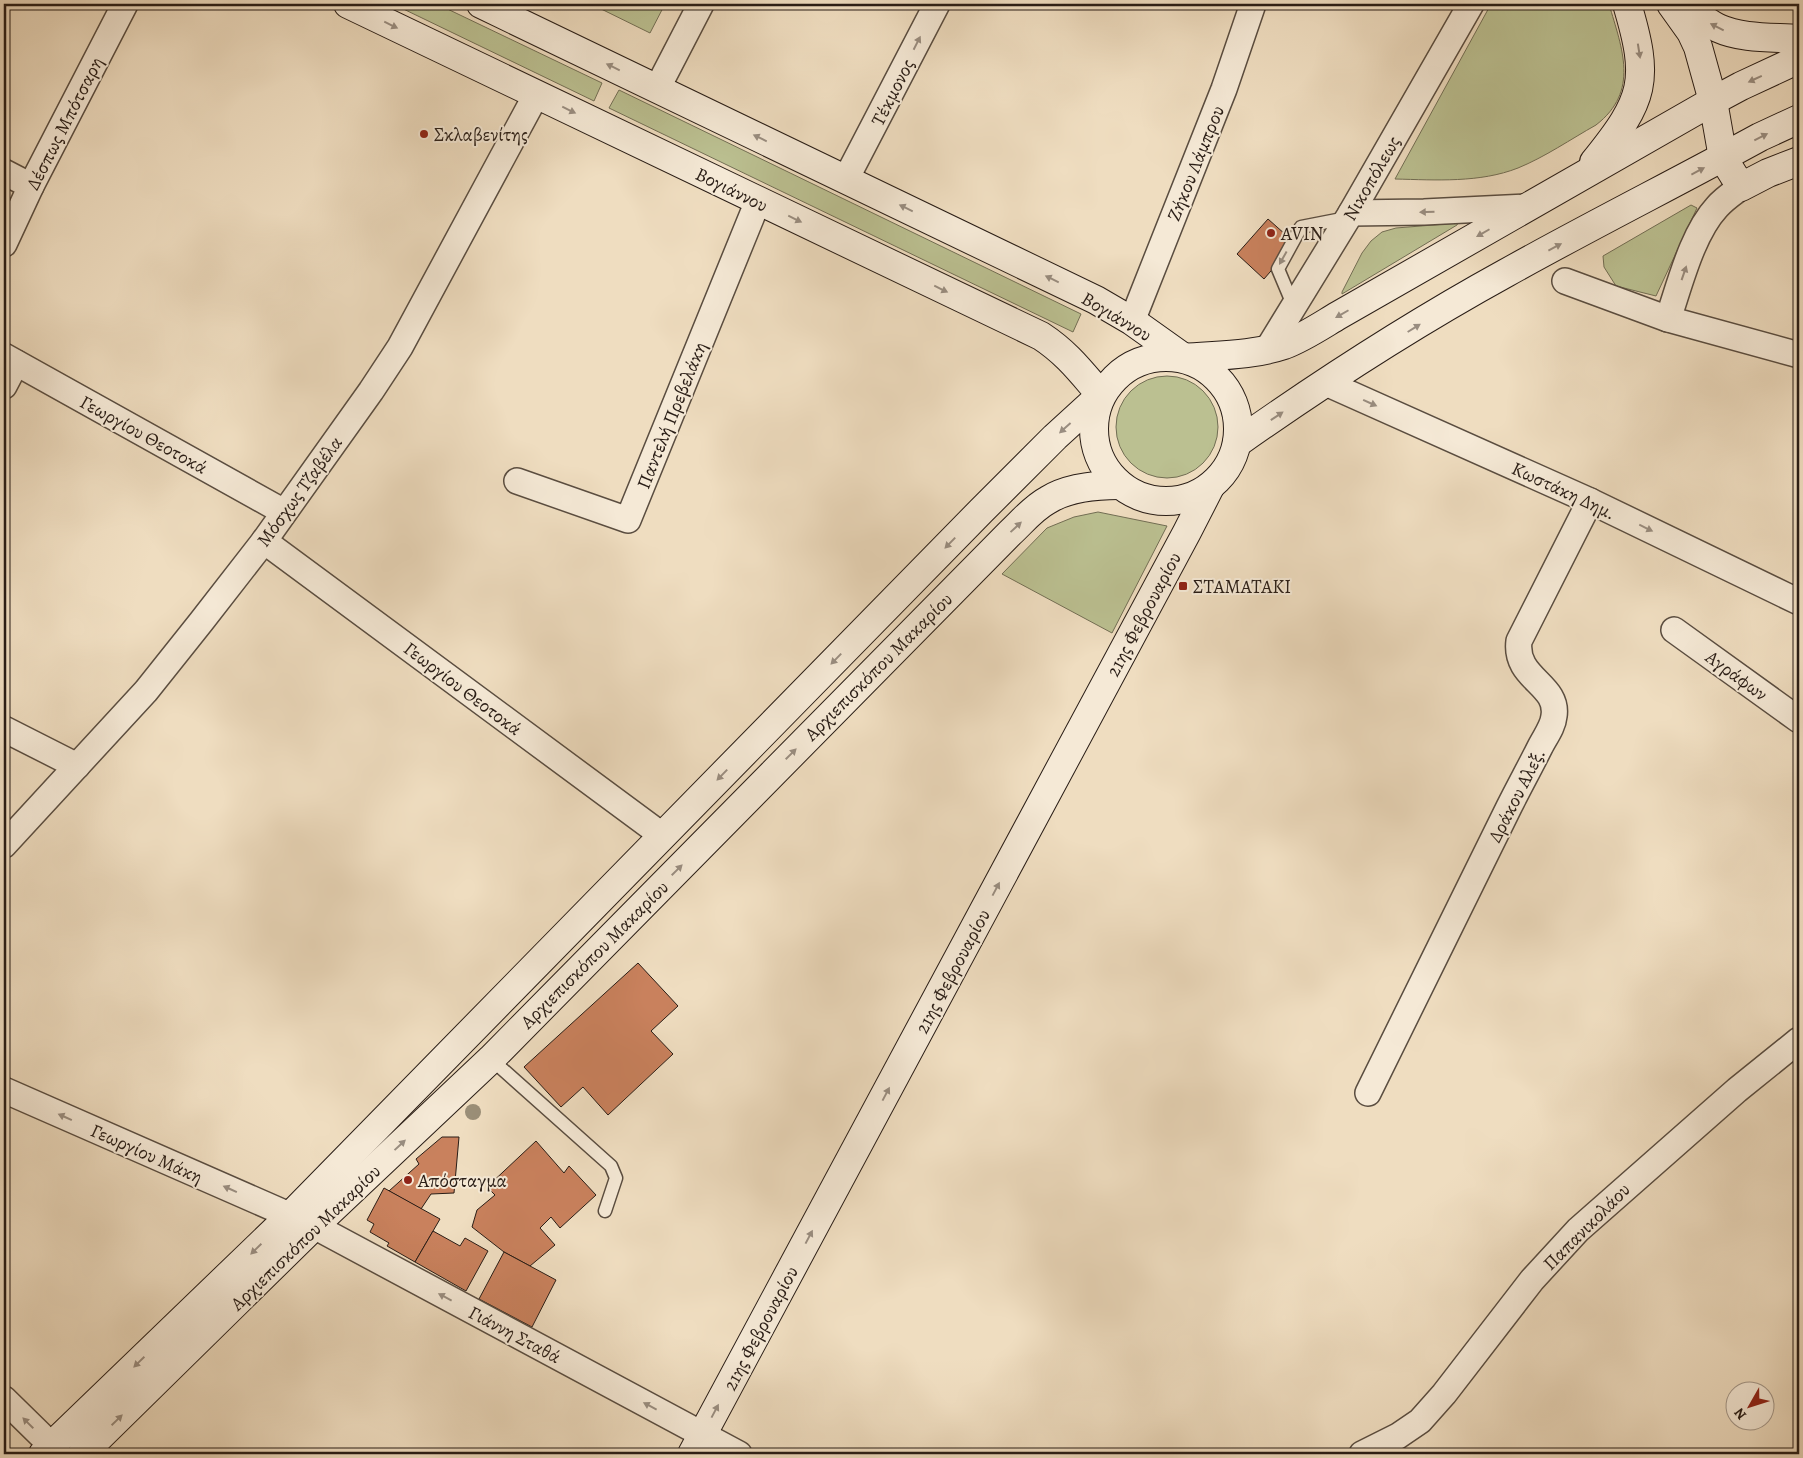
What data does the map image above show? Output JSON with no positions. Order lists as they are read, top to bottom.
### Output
{
  "streets": {
    "main road": ["Βογιάννου", "21ης Φεβρουαρίου", "Αρχιεπισκόπου Μακαρίου"],
    "street": [
      "Τέκμονος",
      "Δέσπως Μπότσαρη",
      "Ζήκου Λάμπρου",
      "Νικοπόλεως",
      "Παντελή Πρεβελάκη",
      "Γεωργίου Θεοτοκά",
      "Κωστάκη Δημ.",
      "Μόσχως Τζαβέλα",
      "Αγράφων",
      "Δράκου Αλεξ.",
      "Γεωργίου Μάκη",
      "Παπανικολάου",
      "Γιάννη Σταθά"
    ]
  },
  "crossings": [
    ["Τέκμονος", "Βογιάννου"],
    ["Ζήκου Λάμπρου", "Βογιάννου"],
    ["Βογιάννου", "Παντελή Πρεβελάκη"],
    ["Βογιάννου", "Μόσχως Τζαβέλα"],
    ["Βογιάννου", "21ης Φεβρουαρίου"],
    ["Βογιάννου", "Αρχιεπισκόπου Μακαρίου"],
    ["Γεωργίου Θεοτοκά", "Μόσχως Τζαβέλα"],
    ["Κωστάκη Δημ.", "Δράκου Αλεξ."],
    ["21ης Φεβρουαρίου", "Αρχιεπισκόπου Μακαρίου"],
    ["21ης Φεβρουαρίου", "Γιάννη Σταθά"],
    ["Αρχιεπισκόπου Μακαρίου", "Γεωργίου Μάκη"],
    ["Αρχιεπισκόπου Μακαρίου", "Γιάννη Σταθά"],
    ["Γεωργίου Μάκη", "Γιάννη Σταθά"]
  ],
  "one_way": ["Γεωργίου Μάκη", "Γιάννη Σταθά"],
  "places": {
    "other": ["Σκλαβενίτης", "AVIN", "Απόσταγμα"],
    "transit": ["ΣΤΑΜΑΤΑΚΙ"]
  },
  "north": "bottom left"
}
